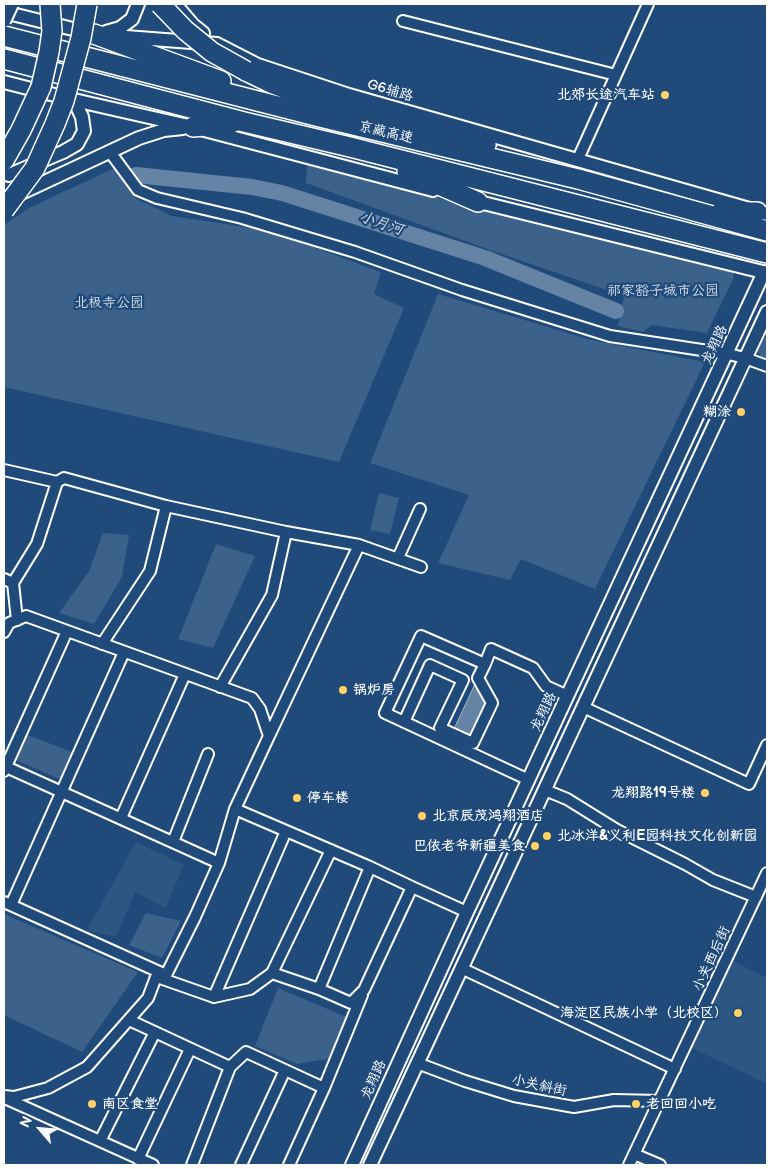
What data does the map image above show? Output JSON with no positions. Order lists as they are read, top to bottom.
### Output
{
  "streets": {
    "highway": ["京藏高速"],
    "street": [
      "G6辅路",
      "龙翔路",
      "小关西后街",
      "小关斜街"
    ]
  },
  "crossings": [
    ["小关西后街", "小关斜街"]
  ],
  "water": ["小月河"],
  "parks": ["祁家豁子城市公园", "北极寺公园"],
  "places": [
    "北郊长途汽车站",
    "糊涂",
    "锅炉房",
    "龙翔路19号楼",
    "停车楼",
    "北京辰茂鸿翔酒店",
    "北冰洋&义利E园科技文化创新园",
    "巴依老爷新疆美食",
    "海淀区民族小学（北校区）",
    "南区食堂",
    "老回回小吃"
  ],
  "north": "top left"
}
